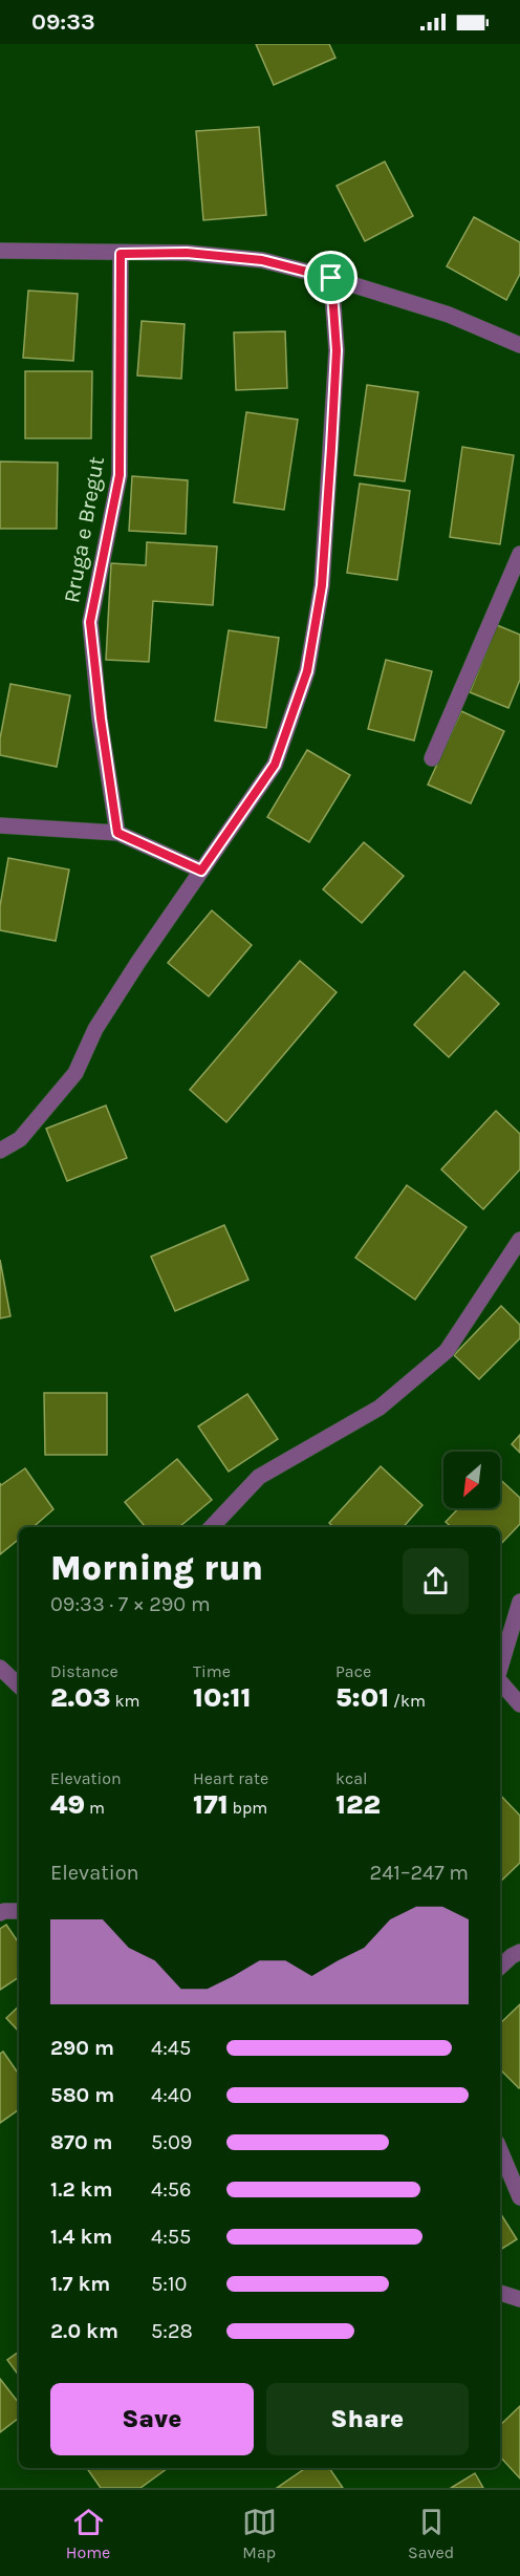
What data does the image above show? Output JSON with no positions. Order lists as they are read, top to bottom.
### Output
{
  "streets": {
    "lane": ["Rruga e Bregut"]
  },
  "north": "bottom left",
  "page": {
    "status": "09:33",
    "heading": ["Morning run", "09:33 · 7 × 290 m"],
    "stats": [
      ["Distance", "2.03 km"],
      ["Time", "10:11"],
      ["Pace", "5:01 /km"],
      ["Elevation", "49 m"],
      ["Heart rate", "171 bpm"],
      ["kcal", "122"]
    ],
    "chart": ["Elevation", "241–247 m"],
    "list": [
      {
        "name": "290 m",
        "note": "4:45"
      },
      {
        "name": "580 m",
        "note": "4:40"
      },
      {
        "name": "870 m",
        "note": "5:09"
      },
      {
        "name": "1.2 km",
        "note": "4:56"
      },
      {
        "name": "1.4 km",
        "note": "4:55"
      },
      {
        "name": "1.7 km",
        "note": "5:10"
      },
      {
        "name": "2.0 km",
        "note": "5:28"
      }
    ],
    "buttons": ["Save", "Share"],
    "tabs": ["Home", "Map", "Saved"]
  }
}
